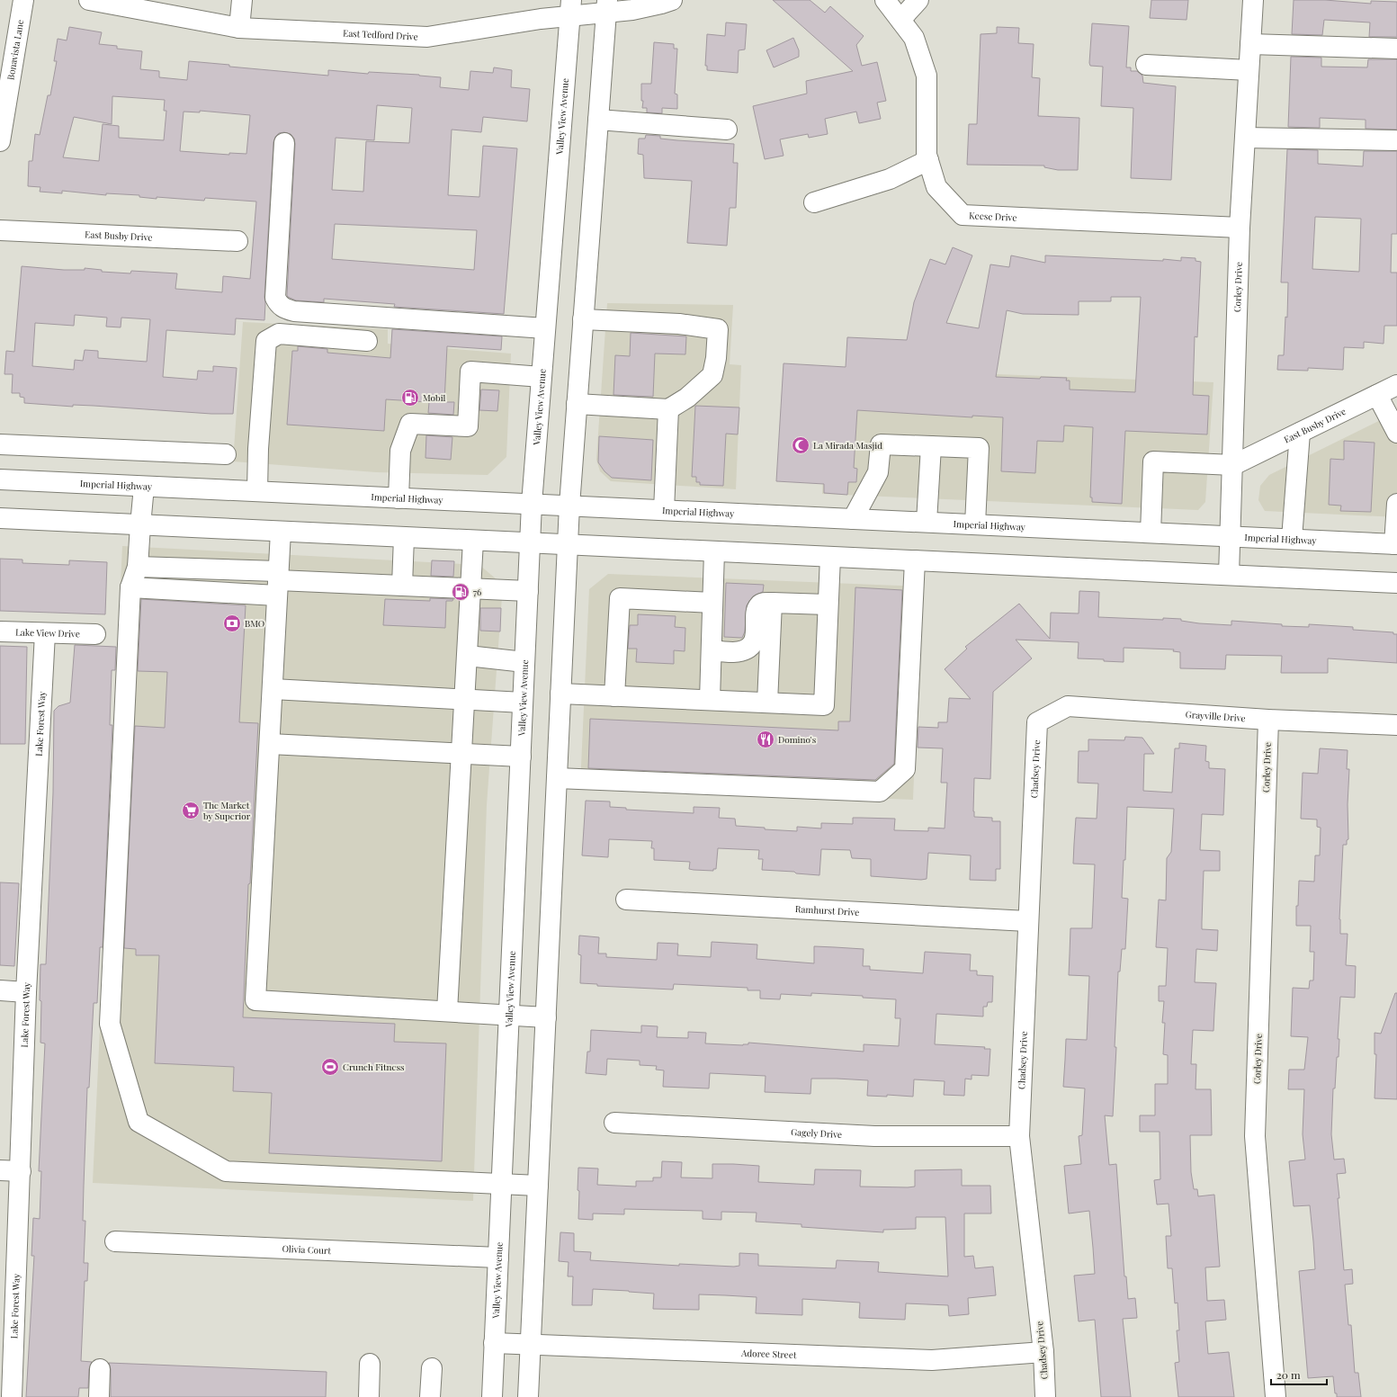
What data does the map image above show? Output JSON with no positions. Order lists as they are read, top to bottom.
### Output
{
  "streets": {
    "street": [
      "East Tedford Drive",
      "Bonavista Lane",
      "Valley View Avenue",
      "Keese Drive",
      "East Busby Drive",
      "Corley Drive",
      "Imperial Highway",
      "Lake View Drive",
      "Grayville Drive",
      "Lake Forest Way",
      "Chadsey Drive",
      "Ramhurst Drive",
      "Gagely Drive",
      "Olivia Court",
      "Adoree Street"
    ]
  },
  "crossings": [
    ["East Tedford Drive", "Valley View Avenue"],
    ["Valley View Avenue", "Imperial Highway"],
    ["Valley View Avenue", "Olivia Court"],
    ["Valley View Avenue", "Adoree Street"],
    ["Keese Drive", "Corley Drive"],
    ["East Busby Drive", "Corley Drive"],
    ["Corley Drive", "Imperial Highway"],
    ["Corley Drive", "Grayville Drive"],
    ["Lake View Drive", "Lake Forest Way"],
    ["Grayville Drive", "Chadsey Drive"],
    ["Chadsey Drive", "Ramhurst Drive"],
    ["Chadsey Drive", "Gagely Drive"],
    ["Chadsey Drive", "Adoree Street"]
  ],
  "places": {
    "fuel station": ["Mobil", "76"],
    "mosque": ["La Mirada Masjid"],
    "bank": ["BMO"],
    "restaurant": ["Domino's"],
    "supermarket": ["The Market by Superior"],
    "sports": ["Crunch Fitness"]
  },
  "scale_bar": "20 m"
}
